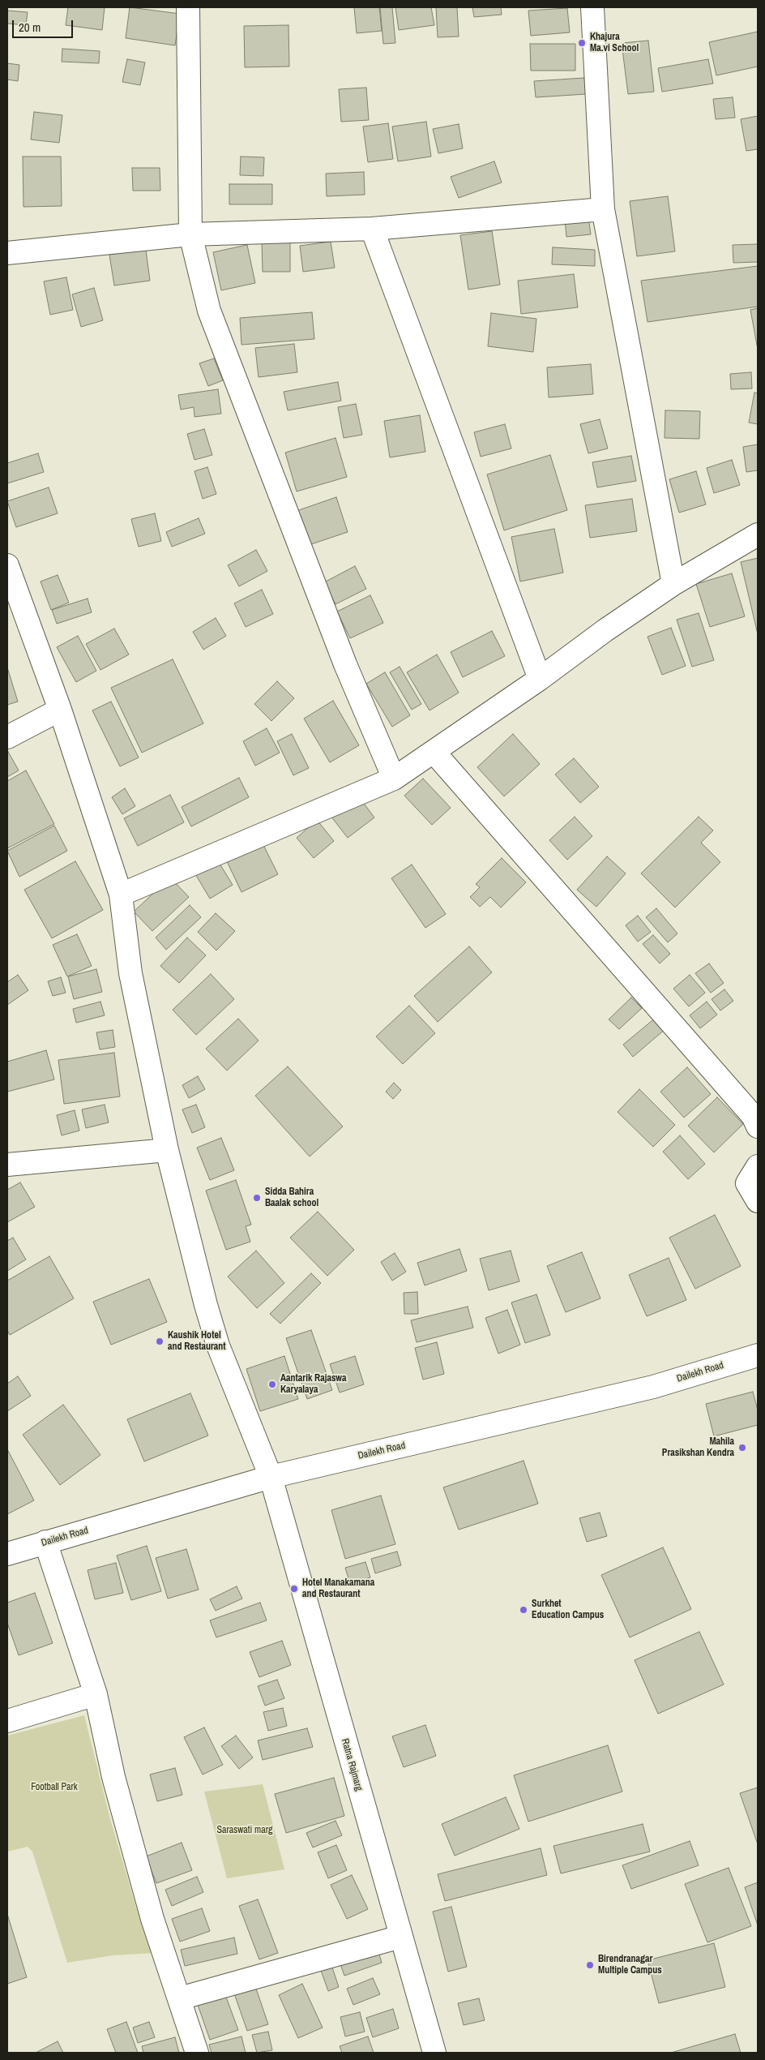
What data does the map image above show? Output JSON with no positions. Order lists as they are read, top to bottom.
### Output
{
  "streets": {
    "street": ["Dailekh Road", "Ratna Rajmarg"]
  },
  "crossings": [
    ["Dailekh Road", "Ratna Rajmarg"]
  ],
  "parks": ["Football Park", "Saraswati marg"],
  "places": [
    "Khajura Ma.vi School",
    "Sidda Bahira Baalak school",
    "Kaushik Hotel and Restaurant",
    "Aantarik Rajaswa Karyalaya",
    "Mahila Prasikshan Kendra",
    "Hotel Manakamana and Restaurant",
    "Surkhet Education Campus",
    "Birendranagar Multiple Campus"
  ],
  "scale_bar": "20 m"
}
